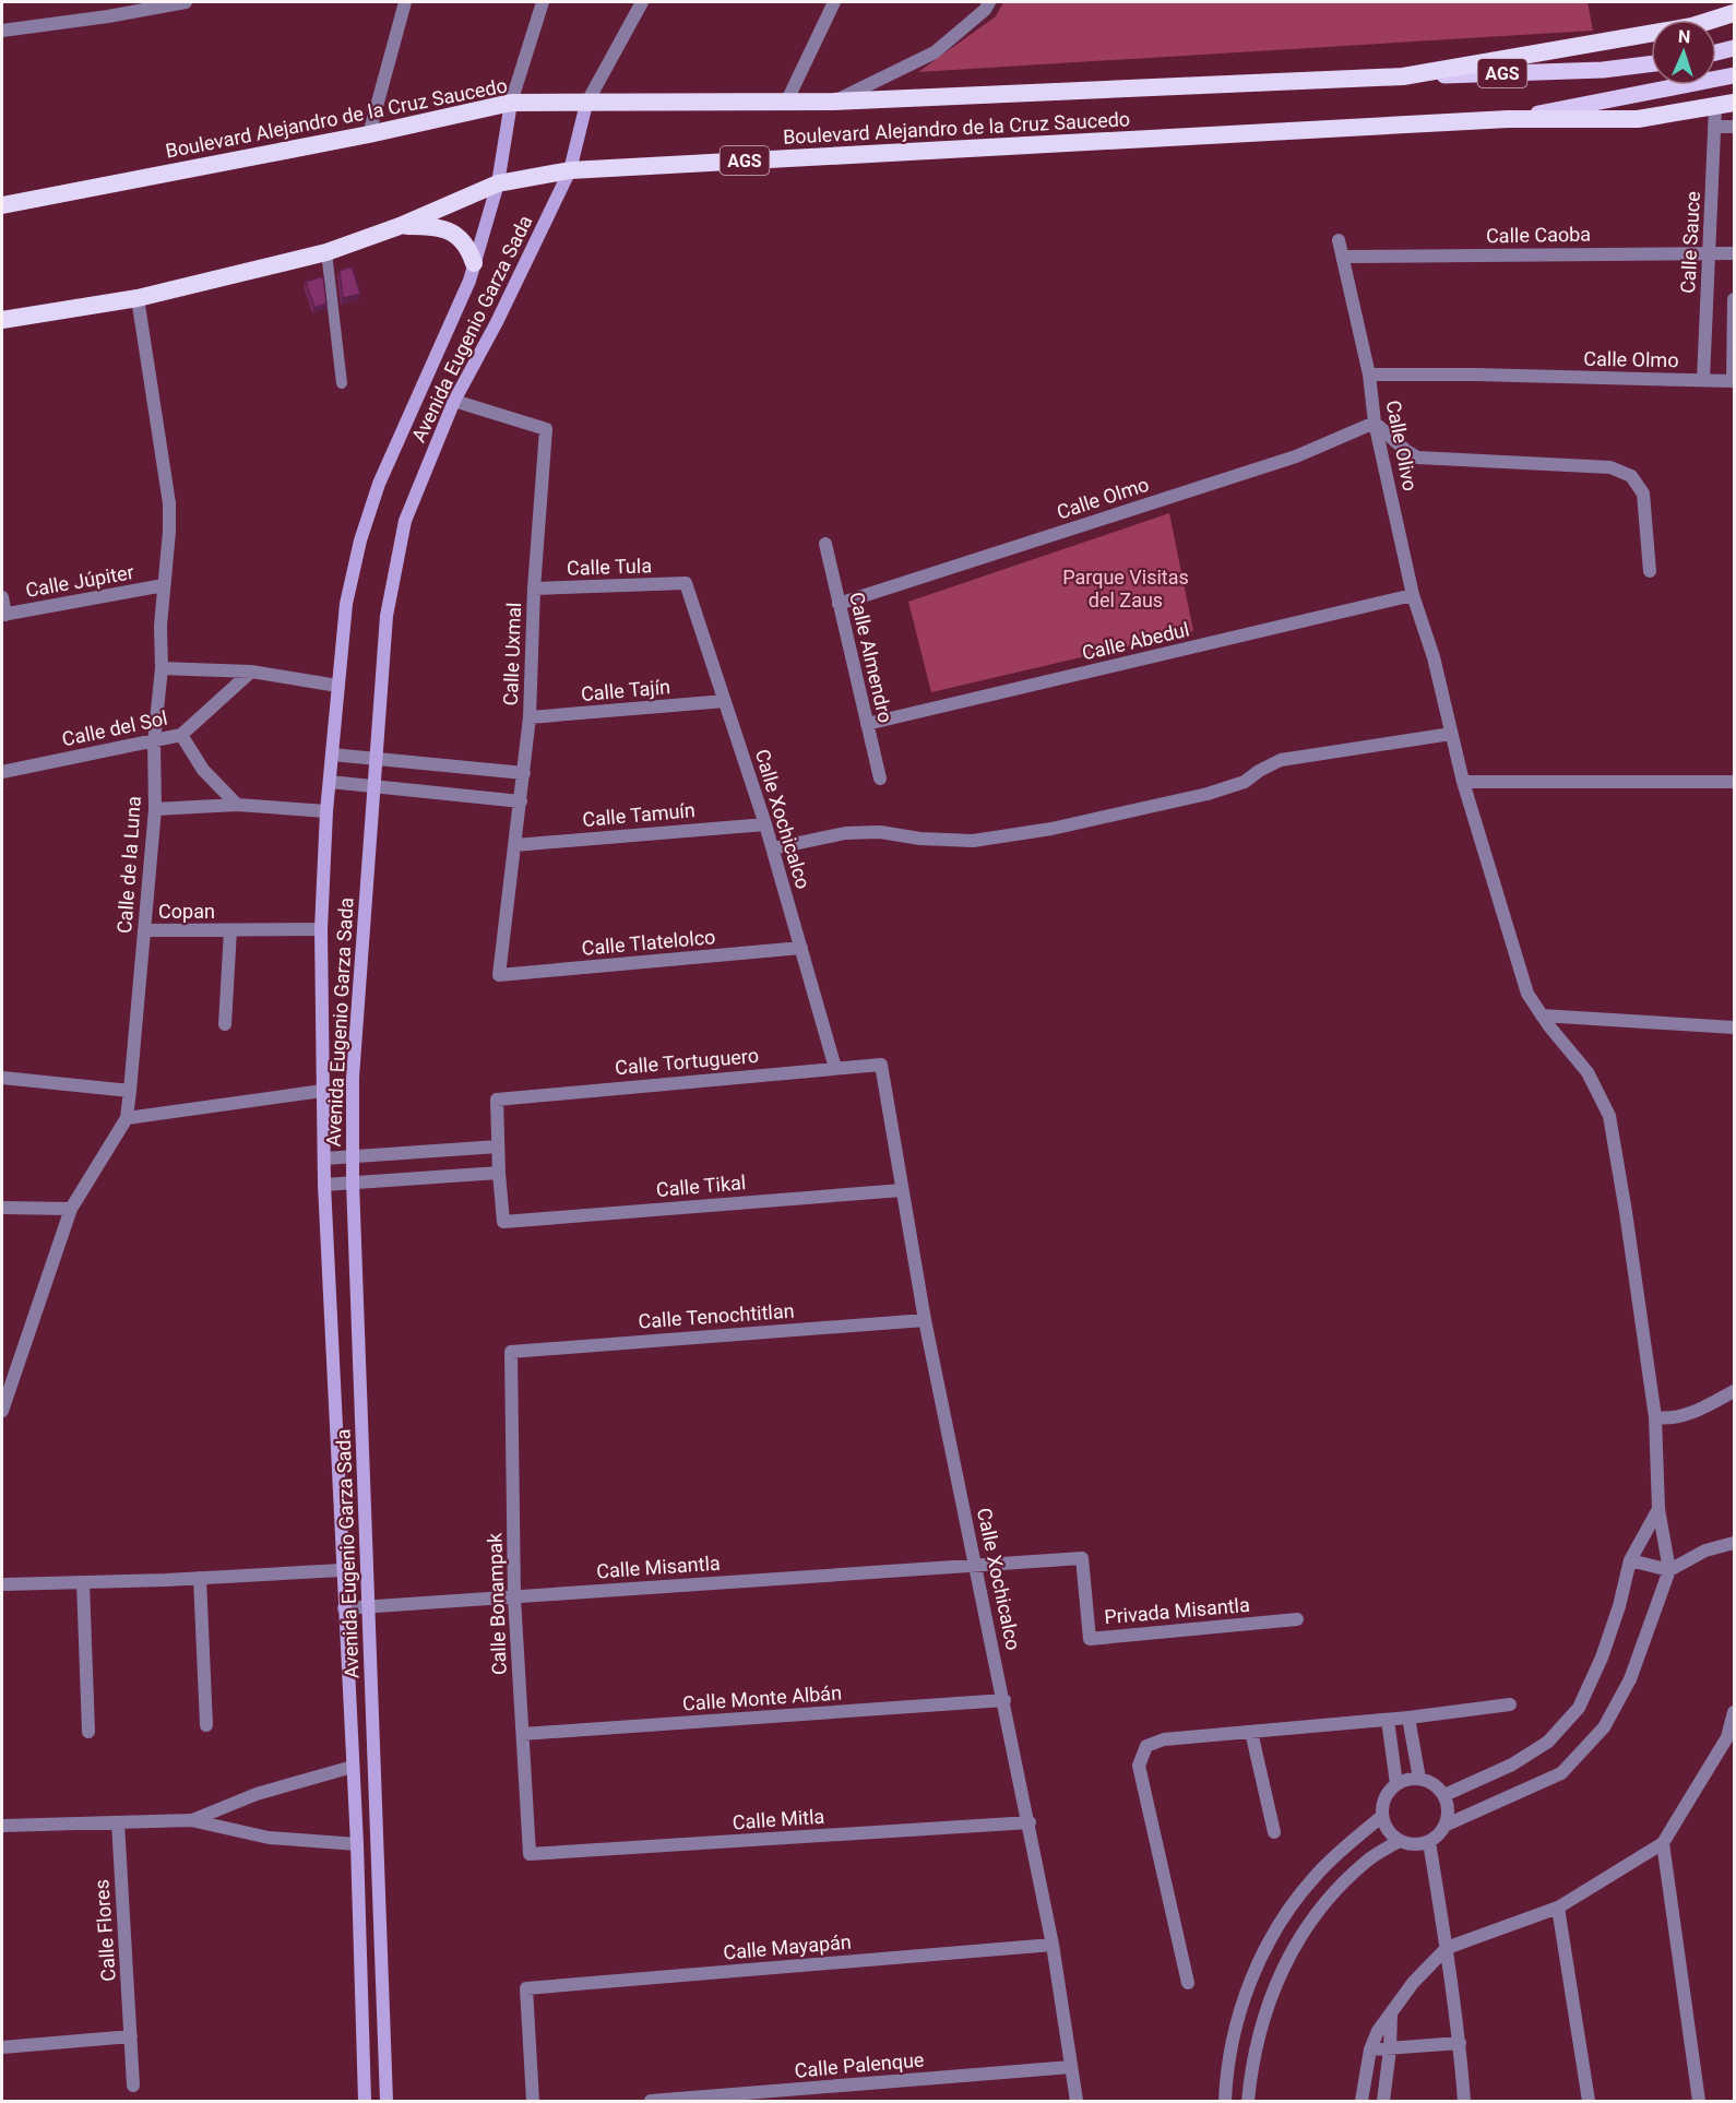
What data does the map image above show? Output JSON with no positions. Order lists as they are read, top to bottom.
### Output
{
  "streets": {
    "highway": ["AGS", "Boulevard Alejandro de la Cruz Saucedo"],
    "main road": ["Avenida Eugenio Garza Sada"],
    "street": [
      "Calle Caoba",
      "Calle Sauce",
      "Calle Olmo",
      "Calle Olivo",
      "Calle Tula",
      "Calle Júpiter",
      "Calle Abedul",
      "Calle Uxmal",
      "Calle Almendro",
      "Calle Tajín",
      "Calle del Sol",
      "Calle Tamuín",
      "Calle Xochicalco",
      "Calle de la Luna",
      "Copan",
      "Calle Tlatelolco",
      "Calle Tortuguero",
      "Calle Tikal",
      "Calle Tenochtitlan",
      "Calle Misantla",
      "Calle Bonampak",
      "Privada Misantla",
      "Calle Monte Albán",
      "Calle Mitla",
      "Calle Flores",
      "Calle Mayapán",
      "Calle Palenque"
    ]
  },
  "crossings": [
    ["Boulevard Alejandro de la Cruz Saucedo", "Avenida Eugenio Garza Sada"],
    ["Boulevard Alejandro de la Cruz Saucedo", "Calle de la Luna"],
    ["Calle Caoba", "Calle Sauce"],
    ["Calle Caoba", "Calle Olivo"],
    ["Calle Sauce", "Calle Olmo"],
    ["Avenida Eugenio Garza Sada", "Calle Uxmal"],
    ["Avenida Eugenio Garza Sada", "Copan"],
    ["Avenida Eugenio Garza Sada", "Calle Misantla"],
    ["Calle Olmo", "Calle Olivo"],
    ["Calle Olmo", "Calle Almendro"],
    ["Calle Olivo", "Calle Abedul"],
    ["Calle Tula", "Calle Uxmal"],
    ["Calle Tula", "Calle Xochicalco"],
    ["Calle Júpiter", "Calle de la Luna"],
    ["Calle Abedul", "Calle Almendro"],
    ["Calle Uxmal", "Calle Tajín"],
    ["Calle Uxmal", "Calle Tamuín"],
    ["Calle Uxmal", "Calle Tlatelolco"],
    ["Calle Tajín", "Calle Xochicalco"],
    ["Calle del Sol", "Calle de la Luna"],
    ["Calle Tamuín", "Calle Xochicalco"],
    ["Calle Xochicalco", "Calle Tlatelolco"],
    ["Calle Xochicalco", "Calle Tortuguero"],
    ["Calle Xochicalco", "Calle Tikal"],
    ["Calle Xochicalco", "Calle Tenochtitlan"],
    ["Calle Xochicalco", "Calle Misantla"],
    ["Calle Xochicalco", "Privada Misantla"],
    ["Calle Xochicalco", "Calle Monte Albán"],
    ["Calle Xochicalco", "Calle Mitla"],
    ["Calle Xochicalco", "Calle Mayapán"],
    ["Calle Xochicalco", "Calle Palenque"],
    ["Calle de la Luna", "Copan"],
    ["Calle Tenochtitlan", "Calle Bonampak"],
    ["Calle Misantla", "Calle Bonampak"],
    ["Calle Misantla", "Privada Misantla"],
    ["Calle Bonampak", "Calle Monte Albán"],
    ["Calle Bonampak", "Calle Mitla"]
  ],
  "parks": ["Parque Visitas del Zaus"],
  "north": "top"
}
